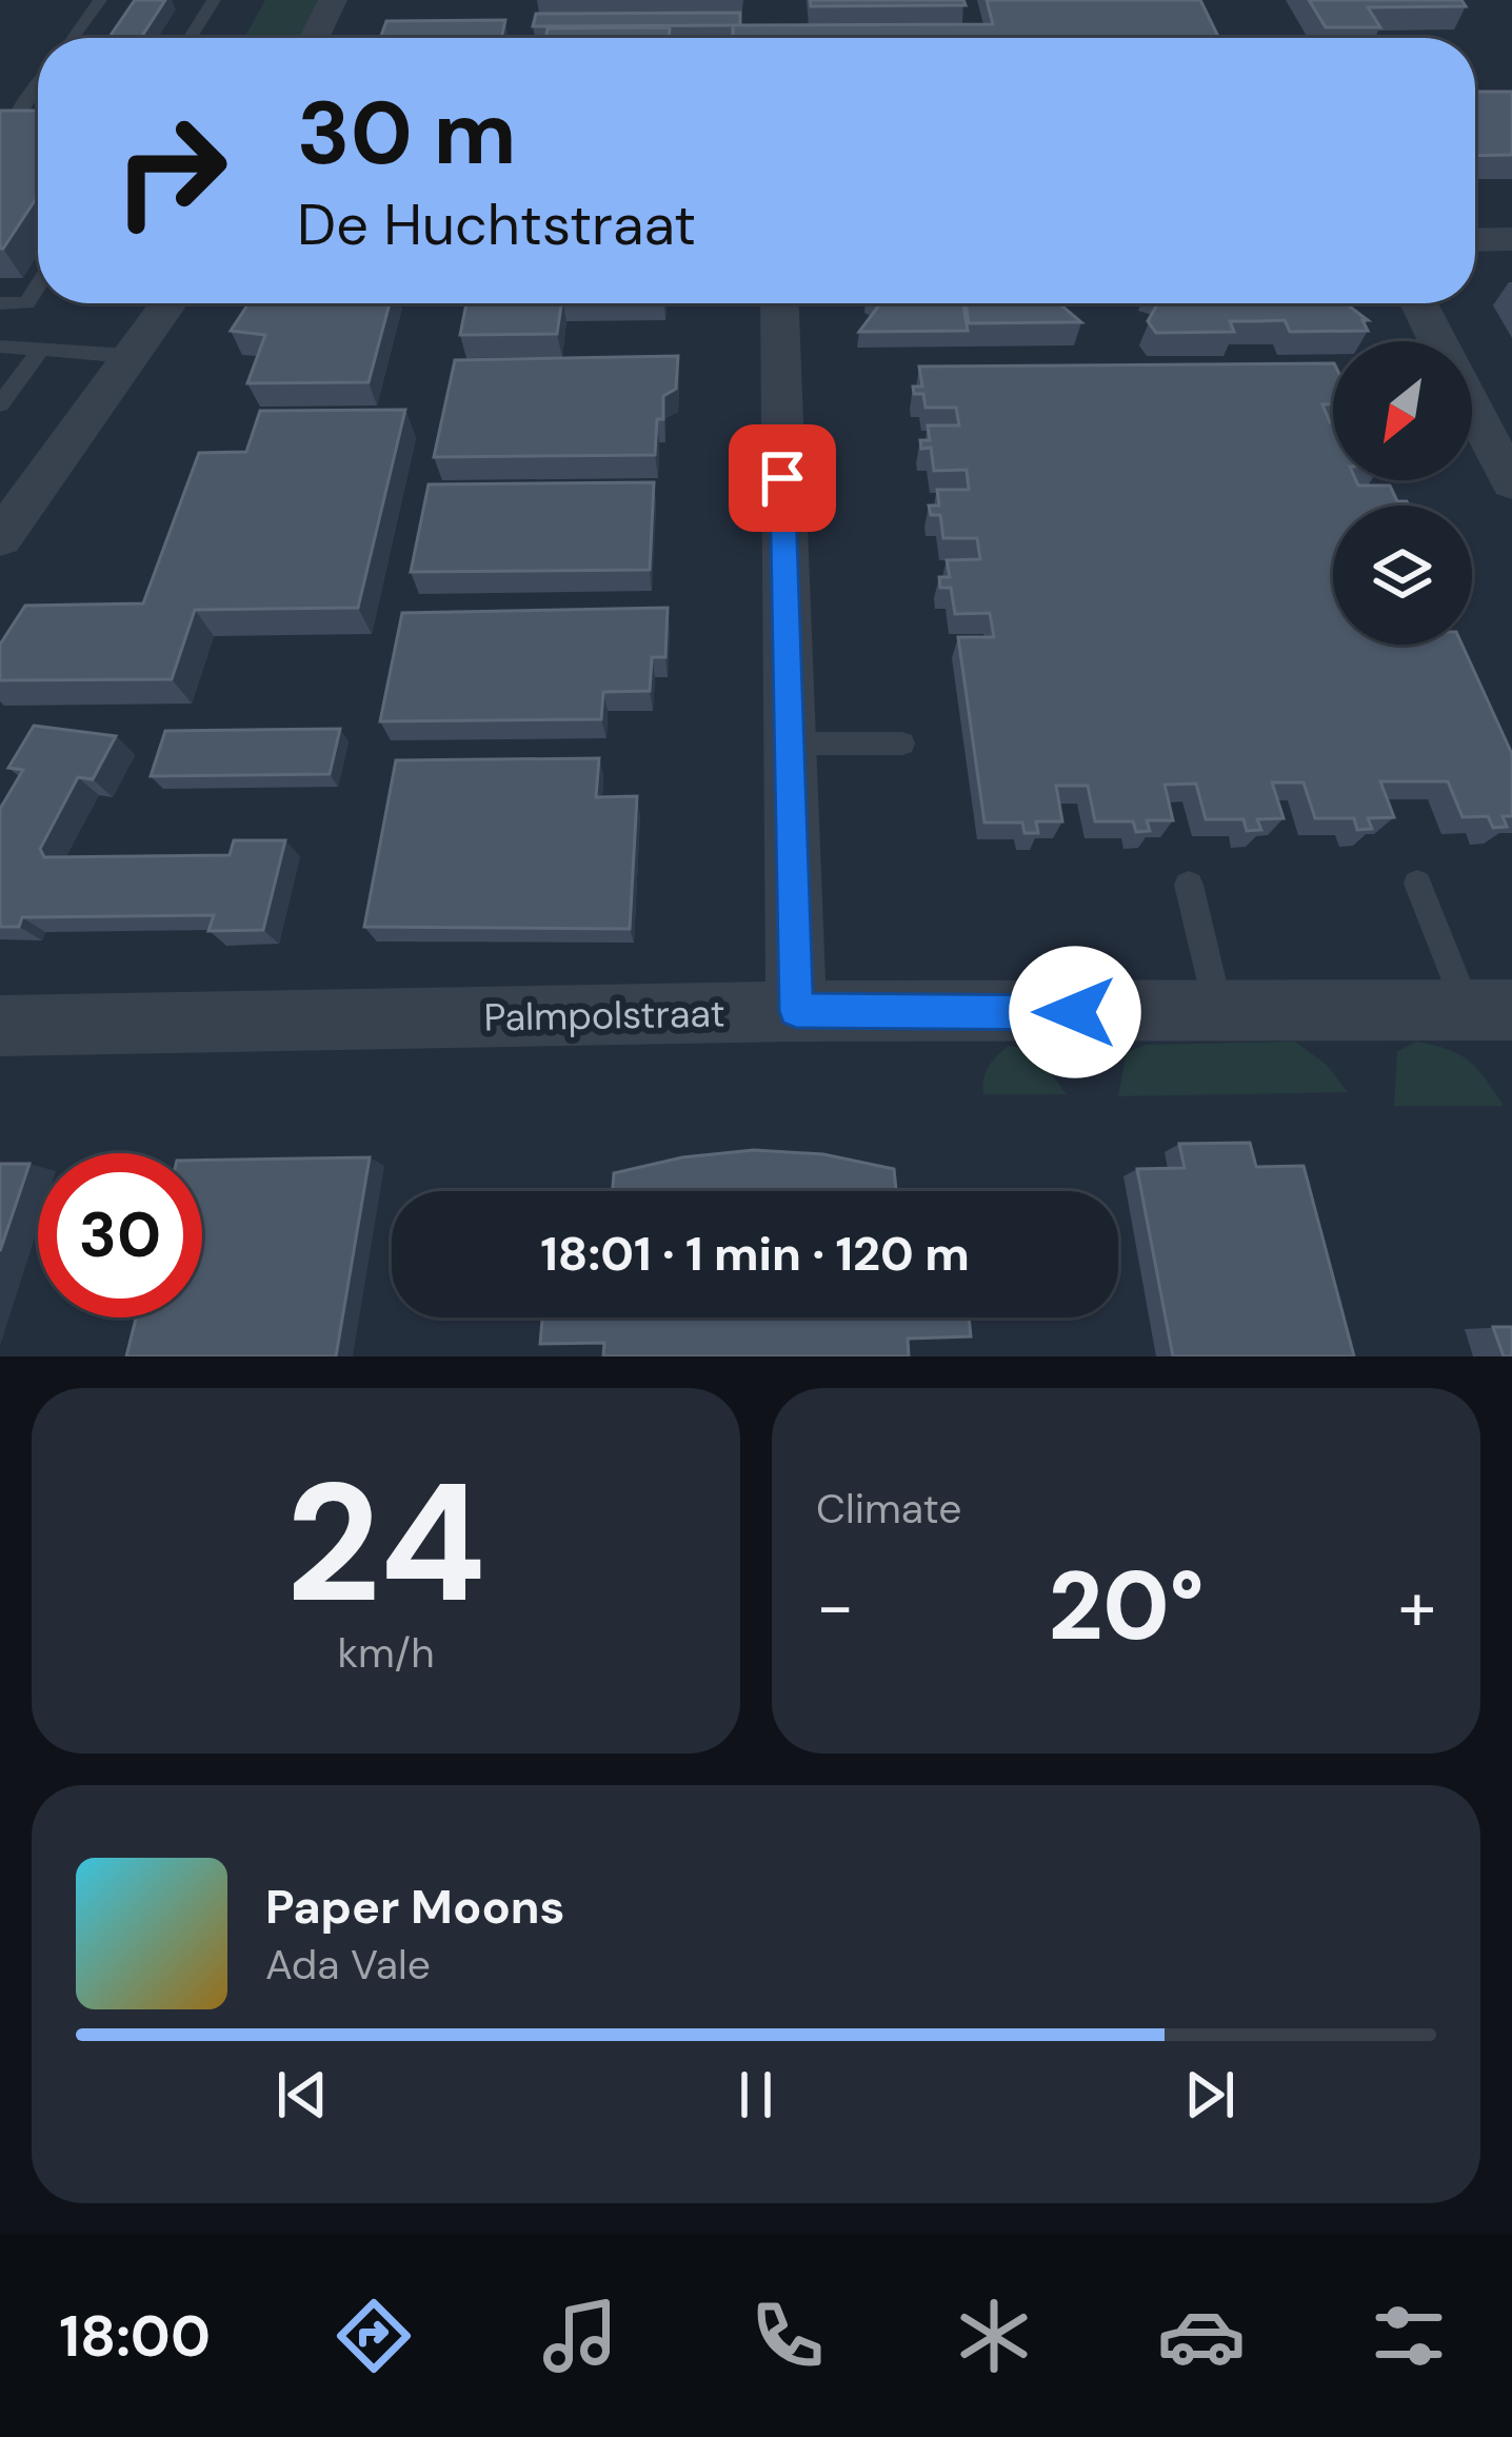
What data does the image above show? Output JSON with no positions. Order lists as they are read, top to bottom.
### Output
{
  "streets": {
    "street": ["Palmpolstraat"]
  },
  "north": "bottom left",
  "page": {
    "turn": ["30 m", "De Huchtstraat"],
    "limit": "30",
    "trip": "18:01 · 1 min · 120 m",
    "tile": [
      ["24", "km/h"],
      "Climate"
    ],
    "heat": ["−", "20°", "+"],
    "song": ["Paper Moons", "Ada Vale"],
    "tabs": "18:00"
  }
}
